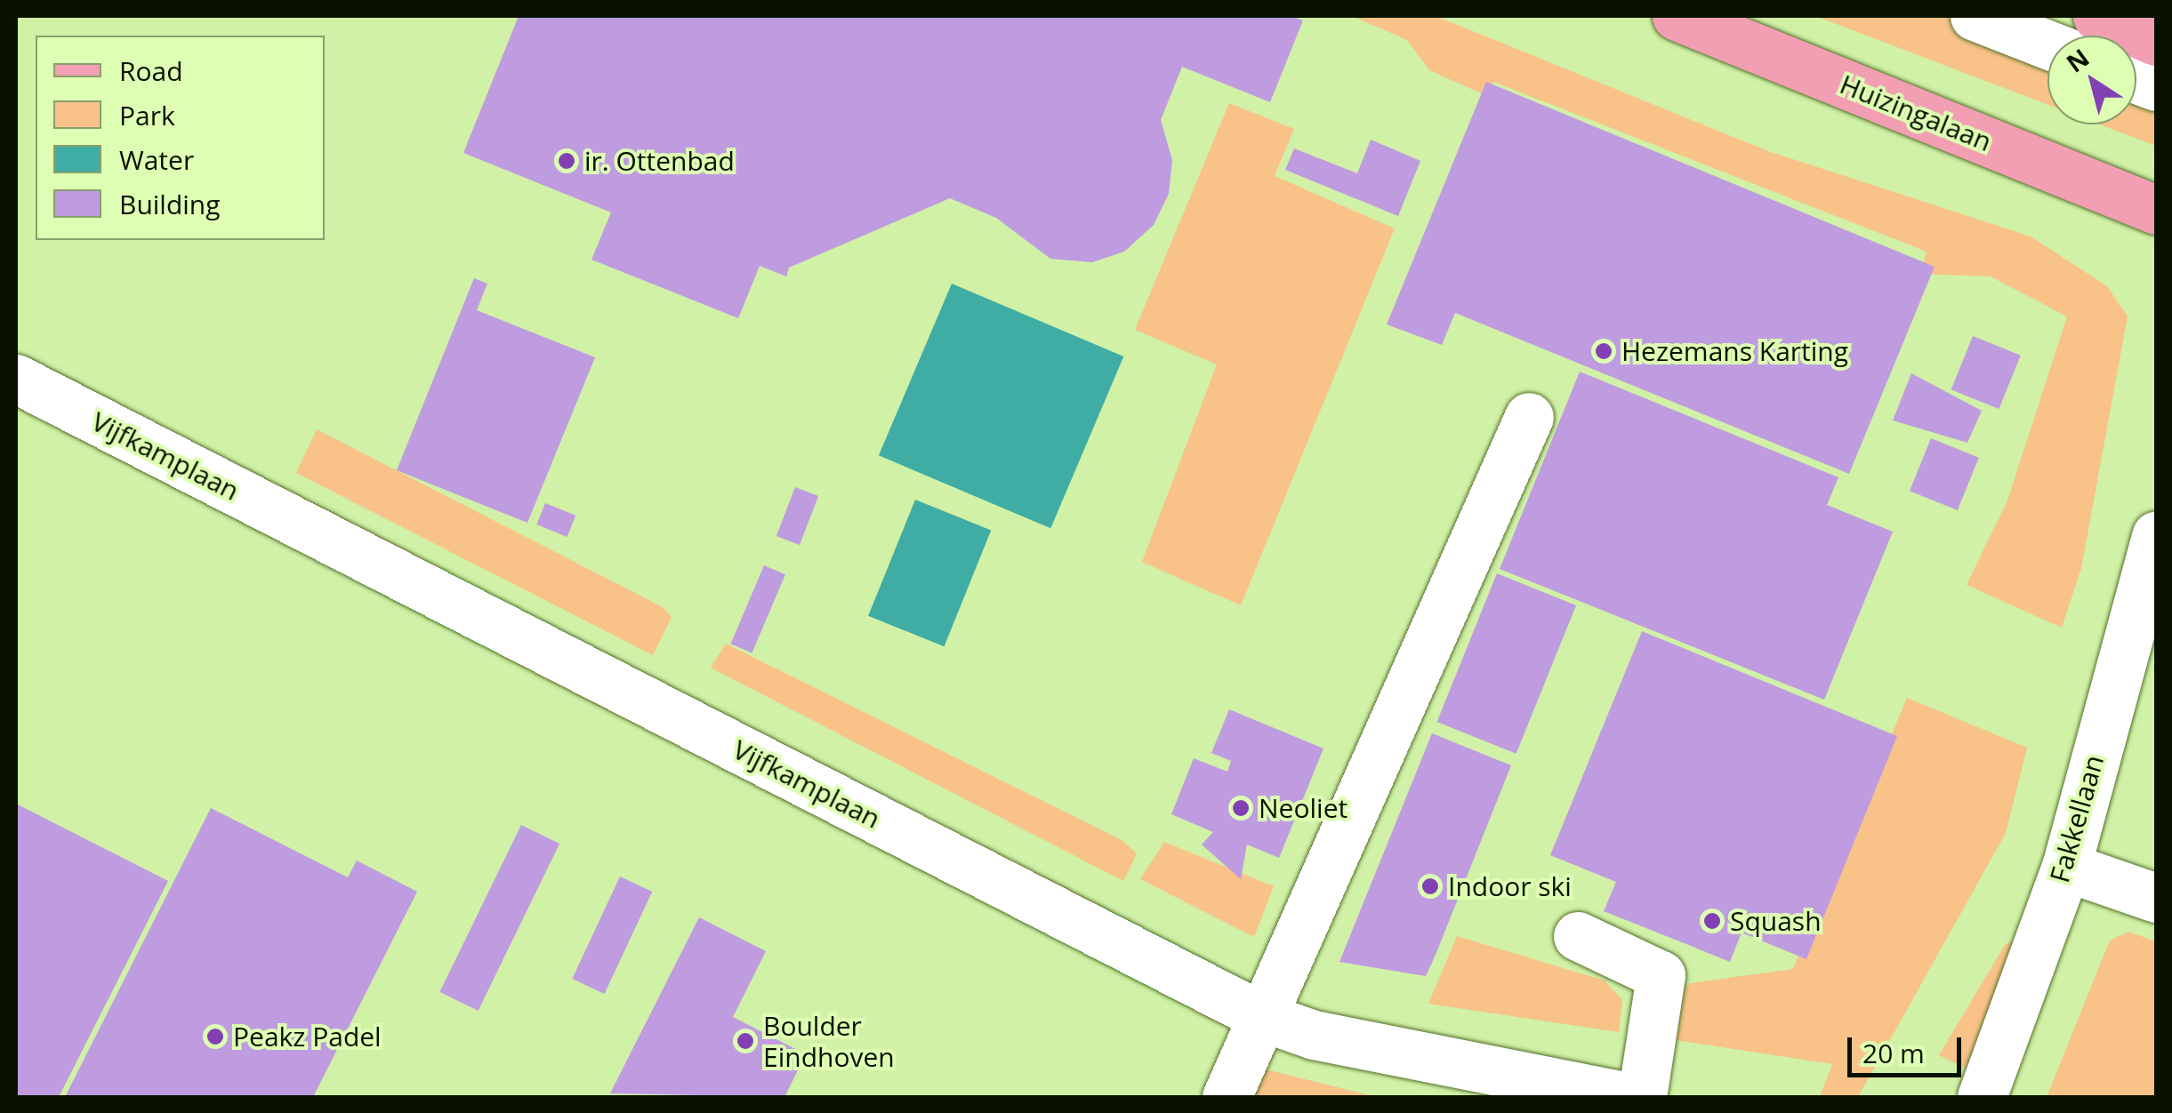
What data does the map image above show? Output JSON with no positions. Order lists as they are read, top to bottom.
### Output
{
  "streets": {
    "main road": ["Huizingalaan"],
    "street": ["Vijfkamplaan", "Fakkellaan"]
  },
  "places": [
    "ir. Ottenbad",
    "Hezemans Karting",
    "Neoliet",
    "Indoor ski",
    "Squash",
    "Peakz Padel",
    "Boulder Eindhoven"
  ],
  "legend": [
    "Road",
    "Park",
    "Water",
    "Building"
  ],
  "scale_bar": "20 m",
  "north": "top left"
}
